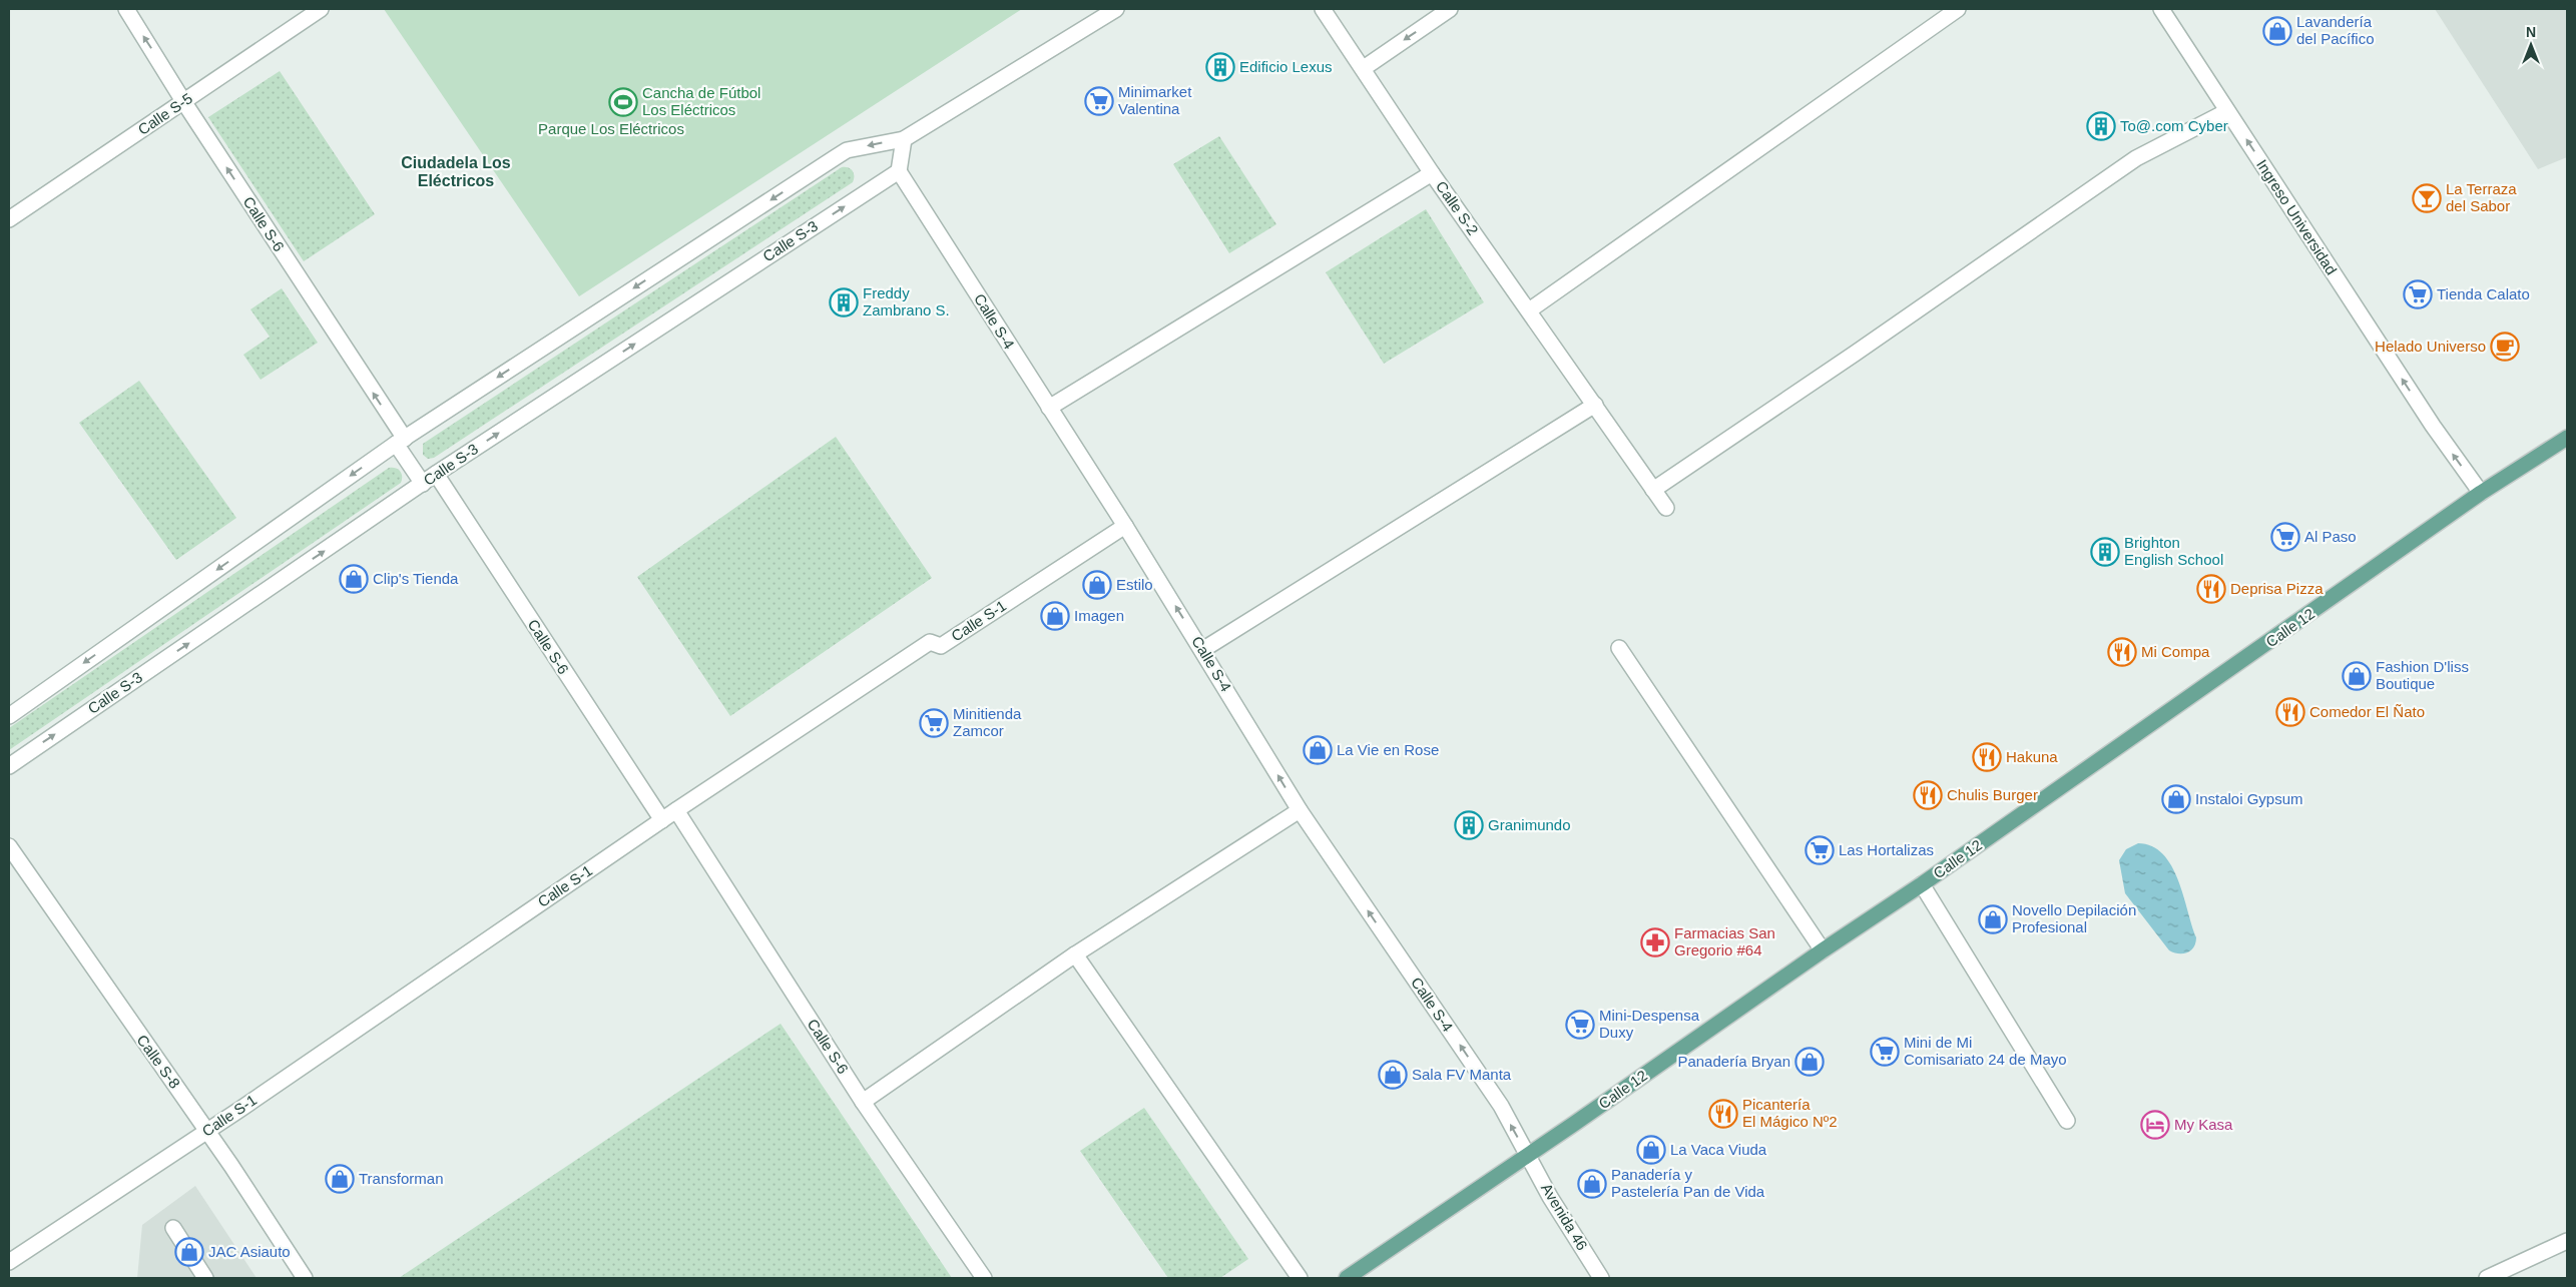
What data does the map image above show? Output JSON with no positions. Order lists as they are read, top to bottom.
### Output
{
  "streets": {
    "main road": ["Calle 12"],
    "street": [
      "Calle S-5",
      "Calle S-2",
      "Ingreso Universidad",
      "Calle S-6",
      "Calle S-3",
      "Calle S-4",
      "Calle S-1",
      "Calle S-8",
      "Avenida 46"
    ]
  },
  "crossings": [
    ["Calle S-5", "Calle S-6"],
    ["Ingreso Universidad", "Calle 12"],
    ["Calle S-6", "Calle S-3"],
    ["Calle S-6", "Calle S-1"],
    ["Calle S-3", "Calle S-4"],
    ["Calle S-4", "Calle S-1"],
    ["Calle S-4", "Calle 12"],
    ["Calle S-4", "Avenida 46"],
    ["Calle S-1", "Calle S-8"],
    ["Calle 12", "Avenida 46"]
  ],
  "one_way": ["Ingreso Universidad", "Calle S-4"],
  "districts": ["Ciudadela Los Eléctricos"],
  "parks": ["Parque Los Eléctricos"],
  "places": {
    "shop": [
      "Lavandería del Pacífico",
      "Clip's Tienda",
      "Estilo",
      "Imagen",
      "Fashion D'liss Boutique",
      "La Vie en Rose",
      "Instaloi Gypsum",
      "Novello Depilación Profesional",
      "Panadería Bryan",
      "Sala FV Manta",
      "La Vaca Viuda",
      "Transforman",
      "Panadería y Pastelería Pan de Vida",
      "JAC Asiauto"
    ],
    "building": [
      "Edificio Lexus",
      "To@.com Cyber",
      "Freddy Zambrano S.",
      "Brighton English School",
      "Granimundo"
    ],
    "supermarket": [
      "Minimarket Valentina",
      "Tienda Calato",
      "Al Paso",
      "Minitienda Zamcor",
      "Las Hortalizas",
      "Mini-Despensa Duxy",
      "Mini de Mi Comisariato 24 de Mayo"
    ],
    "sports": ["Cancha de Fútbol Los Eléctricos"],
    "bar": ["La Terraza del Sabor"],
    "cafe": ["Helado Universo"],
    "restaurant": [
      "Deprisa Pizza",
      "Mi Compa",
      "Comedor El Ñato",
      "Hakuna",
      "Chulis Burger",
      "Picantería El Mágico Nº2"
    ],
    "pharmacy": ["Farmacias San Gregorio #64"],
    "hotel": ["My Kasa"]
  },
  "north": "top"
}
